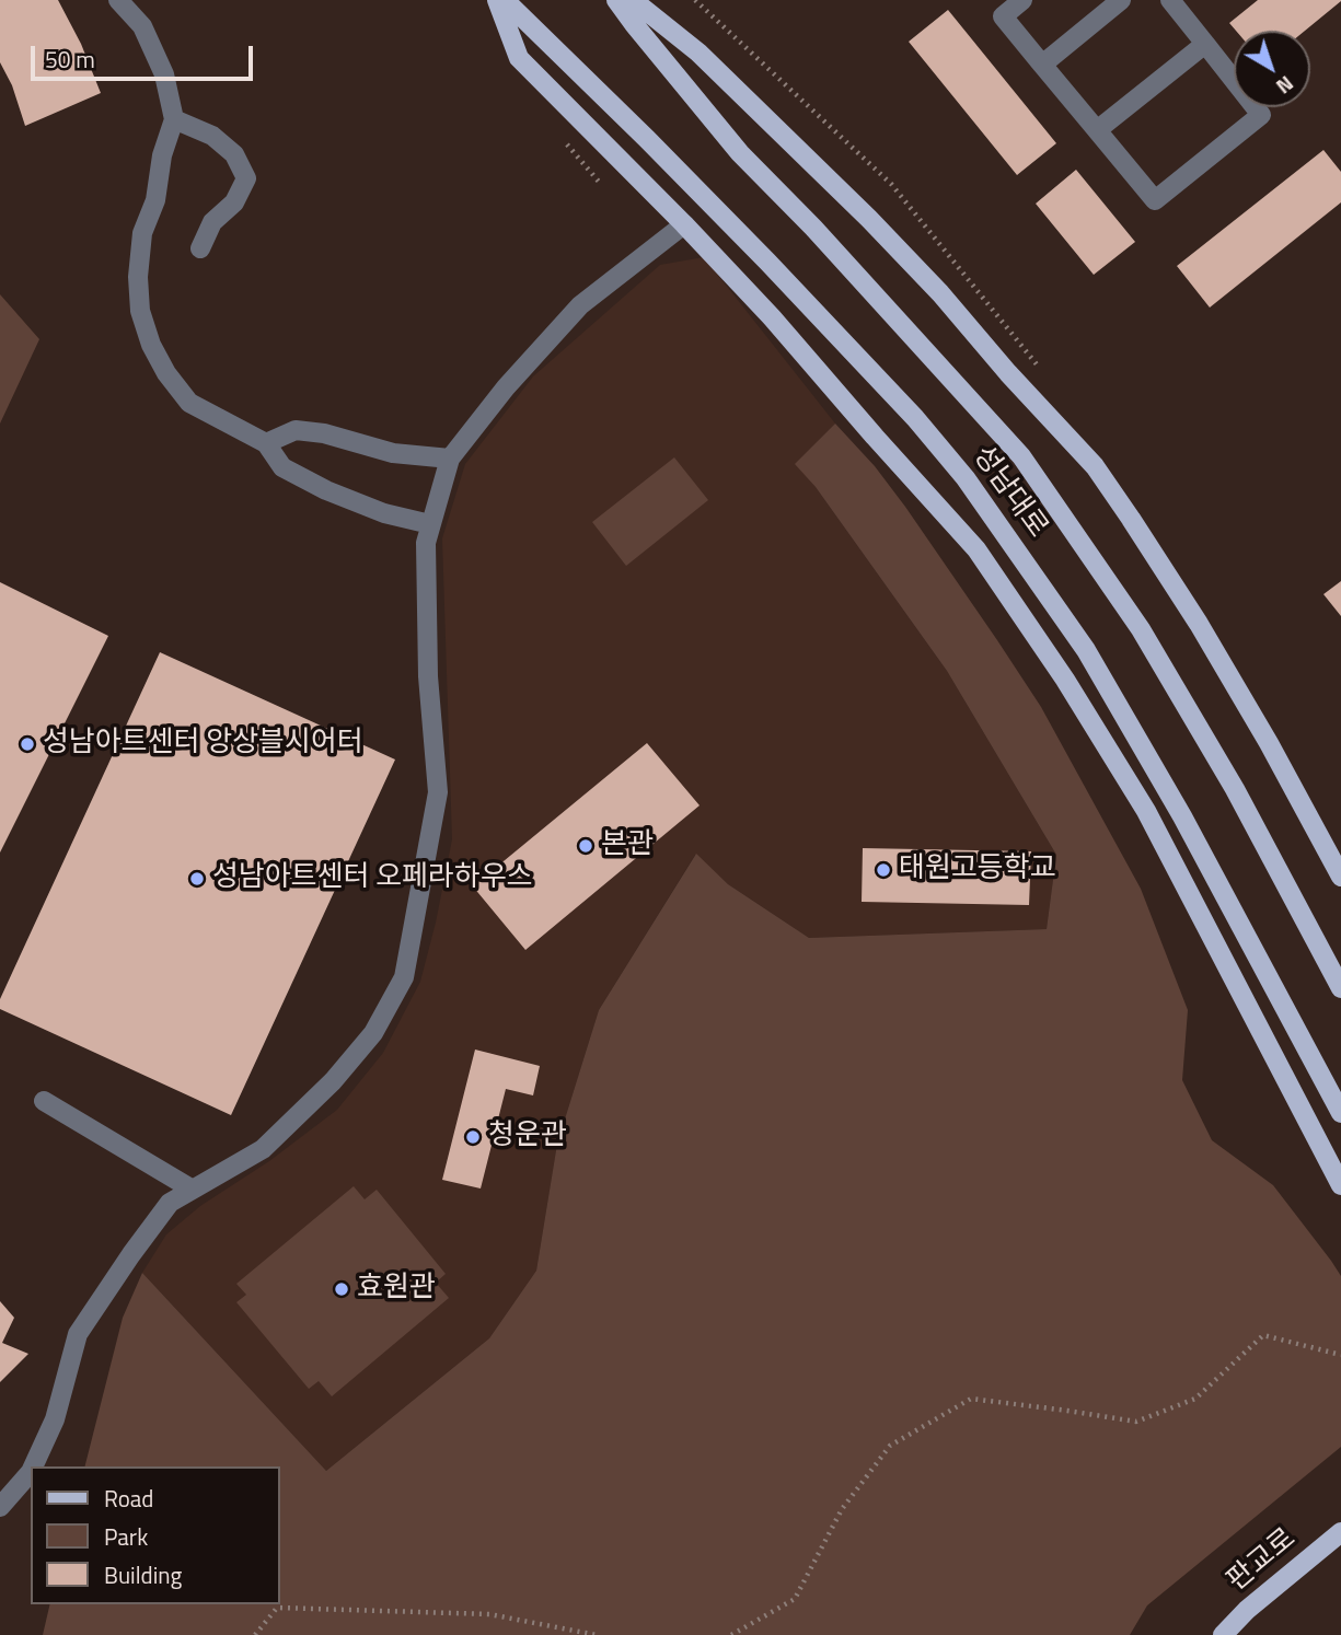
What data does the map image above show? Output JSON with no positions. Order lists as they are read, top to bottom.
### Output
{
  "streets": {
    "main road": ["성남대로", "판교로"]
  },
  "places": [
    "성남아트센터 앙상블시어터",
    "본관",
    "태원고등학교",
    "성남아트센터 오페라하우스",
    "청운관",
    "효원관"
  ],
  "legend": ["Road", "Park", "Building"],
  "scale_bar": "50 m",
  "north": "bottom right"
}
